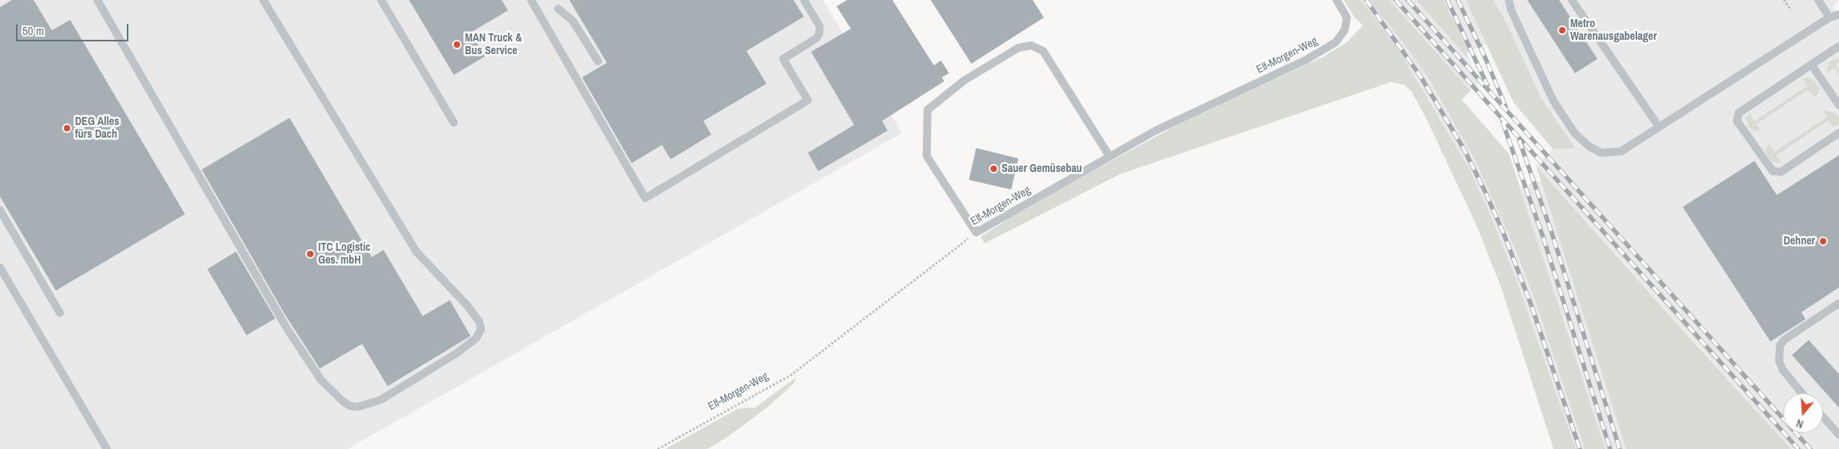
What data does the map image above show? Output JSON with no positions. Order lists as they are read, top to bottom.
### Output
{
  "streets": {
    "lane": ["Elf-Morgen-Weg"]
  },
  "places": [
    "Metro Warenausgabelager",
    "MAN Truck & Bus Service",
    "DEG Alles fürs Dach",
    "Sauer Gemüsebau",
    "Dehner",
    "ITC Logistic Ges. mbH"
  ],
  "scale_bar": "50 m",
  "north": "bottom"
}
